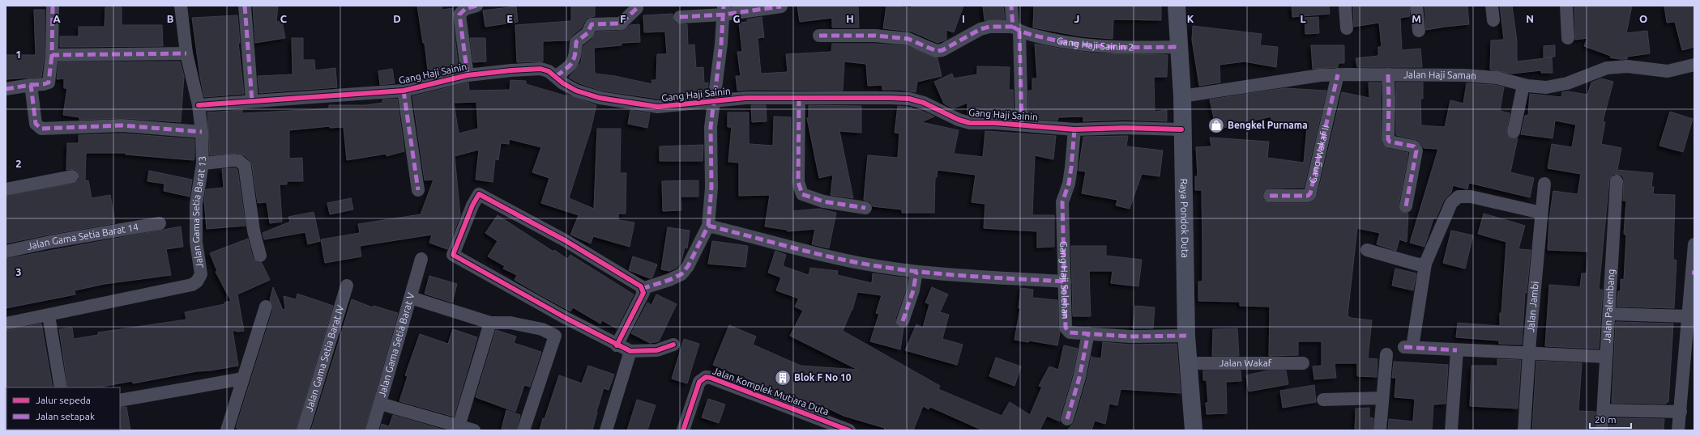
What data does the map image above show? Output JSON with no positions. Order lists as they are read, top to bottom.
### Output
{
  "streets": {
    "main road": ["Raya Pondok Duta"],
    "street": [
      "Gang Haji Sainin 2",
      "Gang Haji Sainin",
      "Jalan Haji Saman",
      "Gang Wakaf II",
      "Jalan Gama Setia Barat 13",
      "Jalan Gama Setia Barat 14",
      "Gang Haji Solehan",
      "Jalan Palembang",
      "Jalan Jambi",
      "Jalan Gama Setia Barat V",
      "Jalan Gama Setia Barat IV",
      "Jalan Wakaf",
      "Jalan Komplek Mutiara Duta"
    ]
  },
  "crossings": [
    ["Gang Haji Sainin 2", "Raya Pondok Duta"],
    ["Gang Haji Sainin", "Jalan Gama Setia Barat 13"],
    ["Gang Haji Sainin", "Raya Pondok Duta"],
    ["Gang Haji Sainin", "Gang Haji Solehan"],
    ["Jalan Haji Saman", "Gang Wakaf II"],
    ["Jalan Haji Saman", "Raya Pondok Duta"],
    ["Raya Pondok Duta", "Gang Haji Solehan"],
    ["Raya Pondok Duta", "Jalan Wakaf"]
  ],
  "places": {
    "shop": ["Bengkel Purnama"],
    "building": ["Blok F No 10"]
  },
  "legend": ["Jalur sepeda", "Jalan setapak"],
  "scale_bar": "20 m",
  "grid": {
    "columns": [
      "A",
      "B",
      "C",
      "D",
      "E",
      "F",
      "G",
      "H",
      "I",
      "J",
      "K",
      "L",
      "M",
      "N",
      "O"
    ],
    "rows": ["1", "2", "3"]
  }
}
